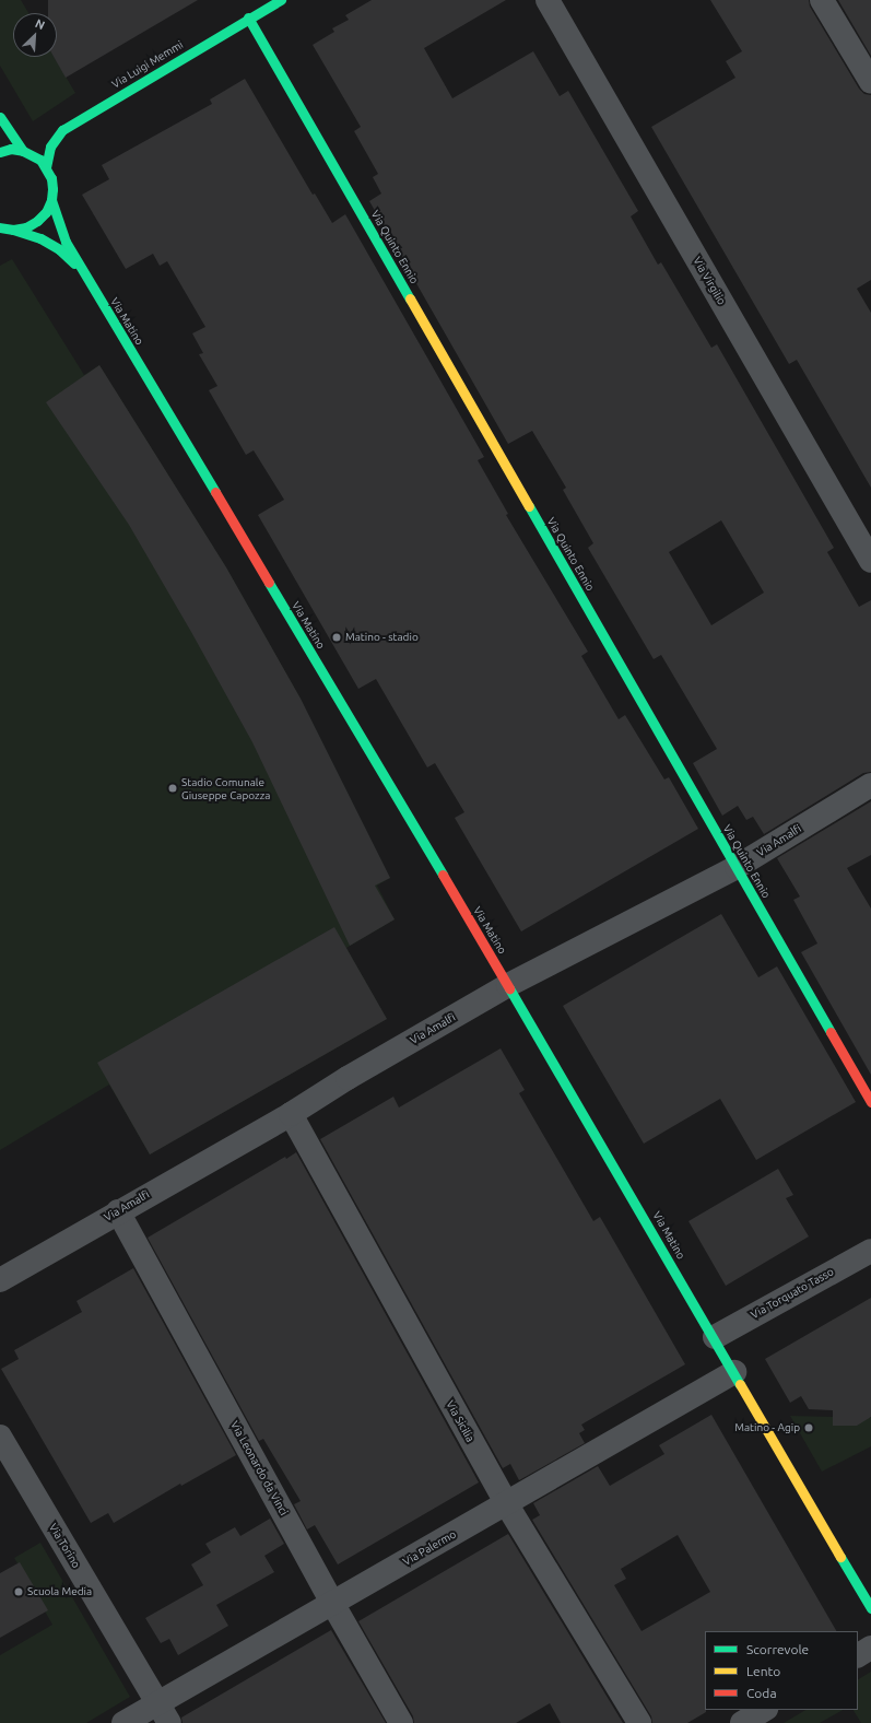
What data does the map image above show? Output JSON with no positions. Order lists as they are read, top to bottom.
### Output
{
  "streets": {
    "street": [
      "Via Luigi Memmi",
      "Via Quinto Ennio",
      "Via Virgilio",
      "Via Matino",
      "Via Amalfi",
      "Via Torquato Tasso",
      "Via Sicilia",
      "Via Leonardo da Vinci",
      "Via Torino",
      "Via Palermo"
    ]
  },
  "crossings": [
    ["Via Luigi Memmi", "Via Quinto Ennio"],
    ["Via Quinto Ennio", "Via Amalfi"],
    ["Via Matino", "Via Amalfi"],
    ["Via Matino", "Via Torquato Tasso"],
    ["Via Matino", "Via Palermo"],
    ["Via Amalfi", "Via Sicilia"],
    ["Via Amalfi", "Via Leonardo da Vinci"],
    ["Via Sicilia", "Via Palermo"],
    ["Via Leonardo da Vinci", "Via Palermo"],
    ["Via Torino", "Via Palermo"]
  ],
  "places": [
    "Matino - stadio",
    "Stadio Comunale Giuseppe Capozza",
    "Matino - Agip",
    "Scuola Media"
  ],
  "legend": ["Scorrevole", "Lento", "Coda"],
  "north": "top right"
}
